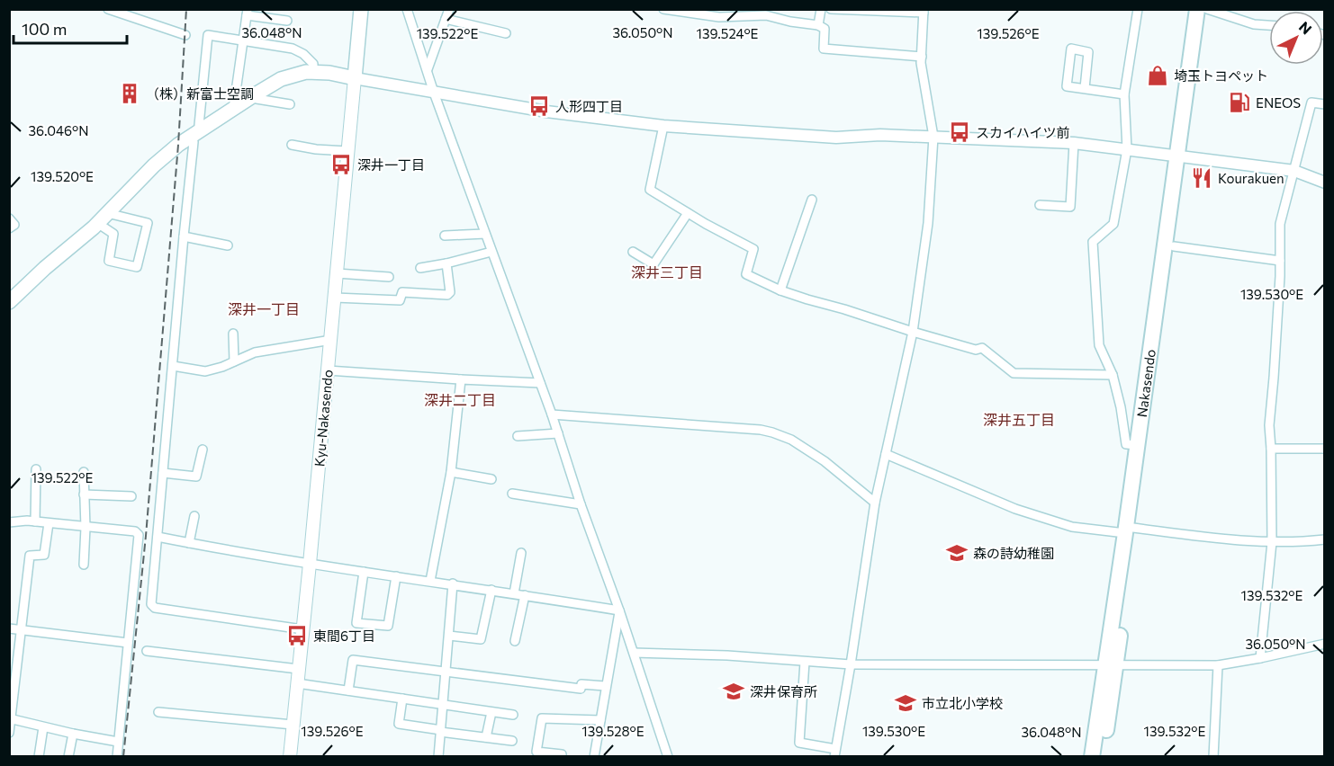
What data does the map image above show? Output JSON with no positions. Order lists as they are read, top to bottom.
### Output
{
  "streets": {
    "highway": ["Nakasendo"],
    "main road": ["Kyu-Nakasendo"]
  },
  "districts": [
    "深井三丁目",
    "深井一丁目",
    "深井二丁目",
    "深井五丁目"
  ],
  "places": {
    "shop": ["埼玉トヨペット"],
    "building": ["（株）新富士空調"],
    "fuel station": ["ENEOS"],
    "bus stop": [
      "人形四丁目",
      "スカイハイツ前",
      "深井一丁目",
      "東間6丁目"
    ],
    "restaurant": ["Kourakuen"],
    "school or university": ["森の詩幼稚園", "深井保育所", "市立北小学校"]
  },
  "scale_bar": "100 m",
  "north": "top right",
  "coordinates": [
    "36.048°N",
    "36.050°N",
    "139.522°E",
    "139.524°E",
    "139.526°E",
    "36.046°N",
    "139.520°E",
    "139.530°E",
    "139.532°E",
    "139.528°E"
  ]
}
